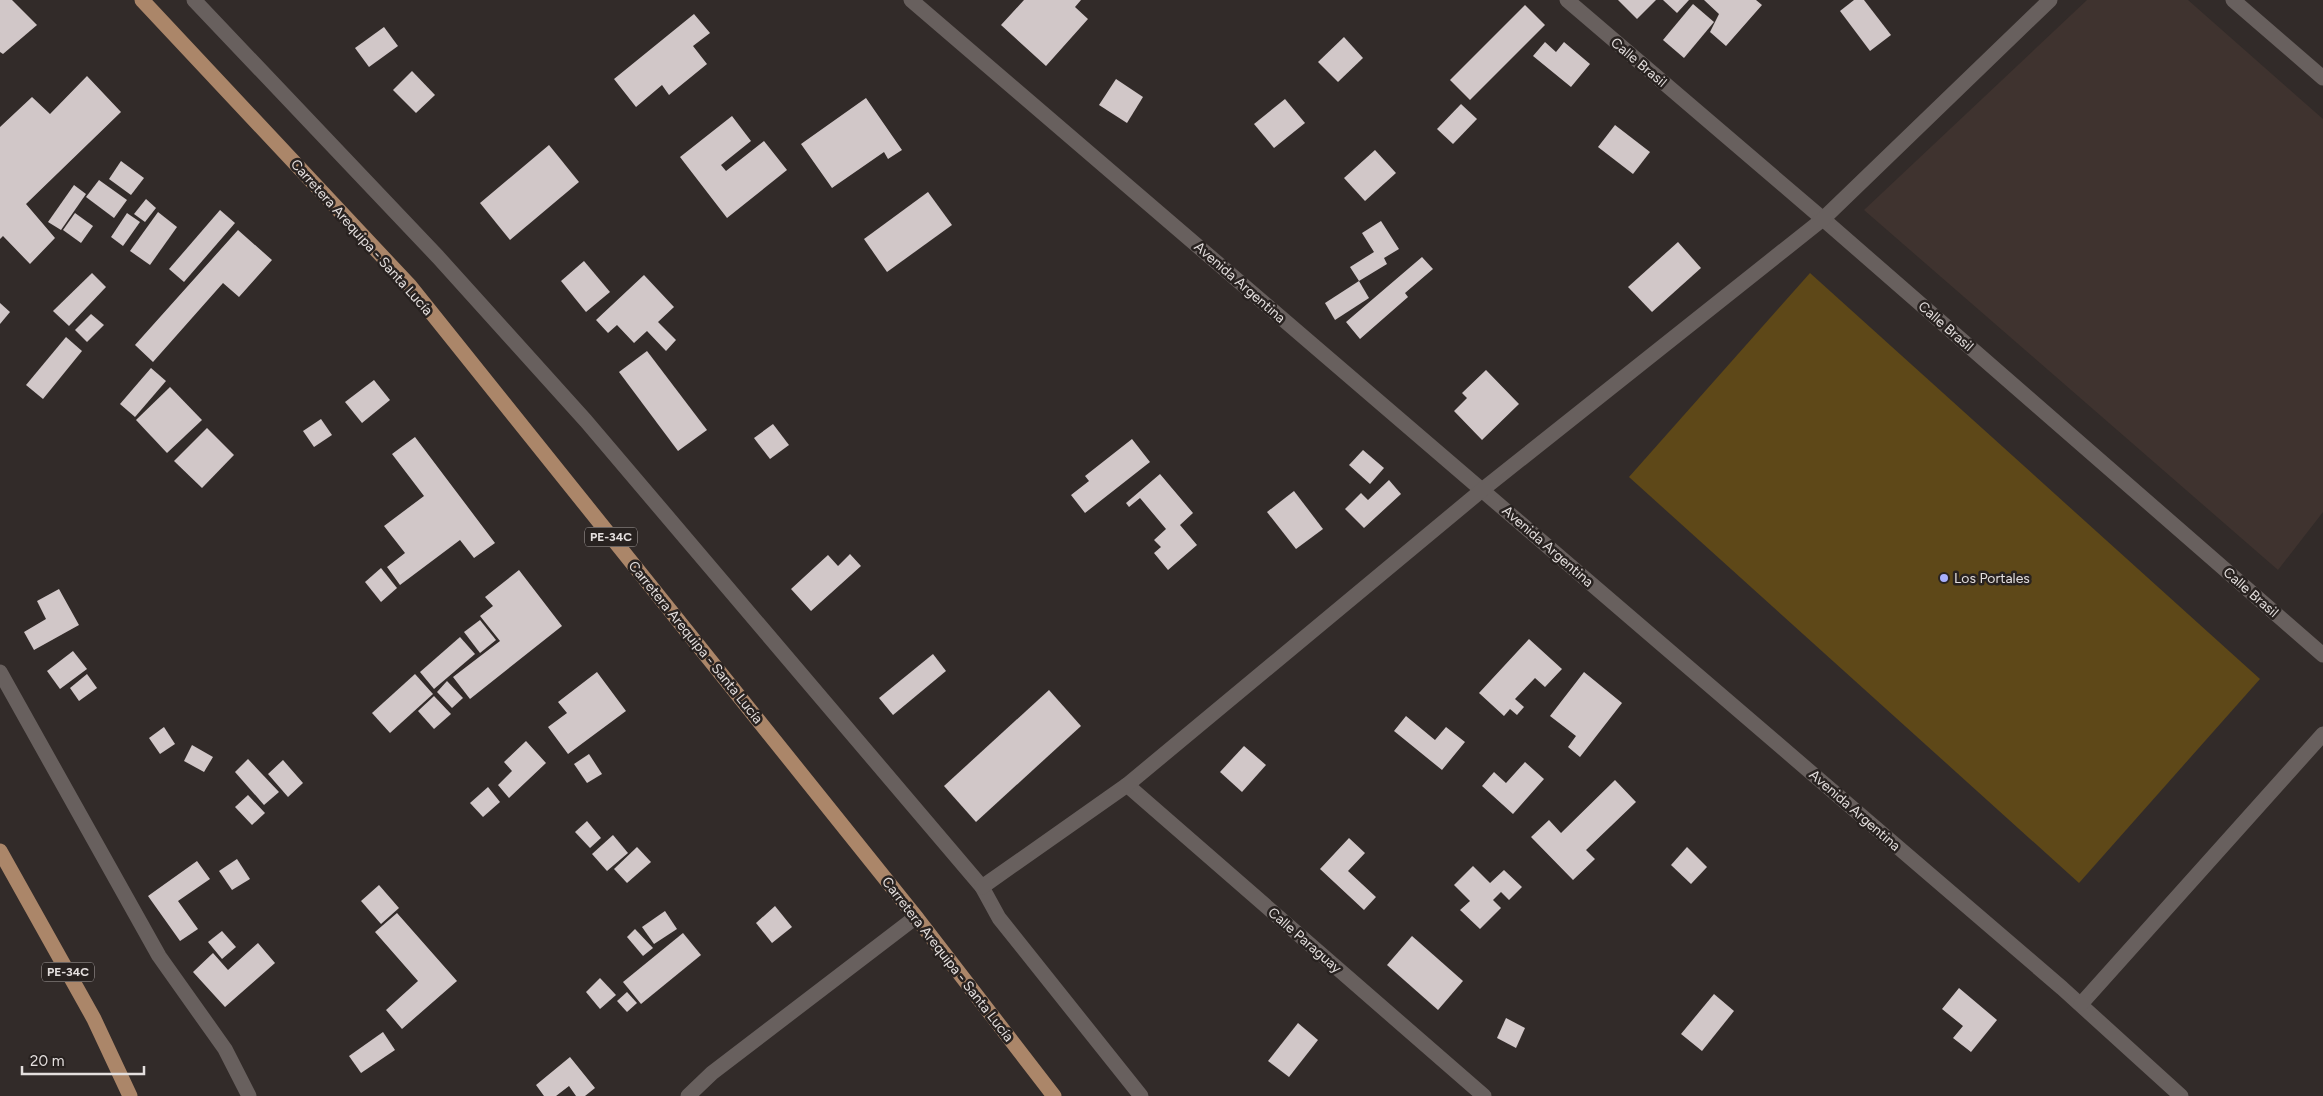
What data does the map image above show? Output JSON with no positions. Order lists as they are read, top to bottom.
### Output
{
  "streets": {
    "main road": ["Carretera Arequipa - Santa Lucía", "PE-34C"],
    "street": ["Calle Brasil", "Avenida Argentina", "Calle Paraguay"]
  },
  "places": ["Los Portales"],
  "scale_bar": "20 m"
}
